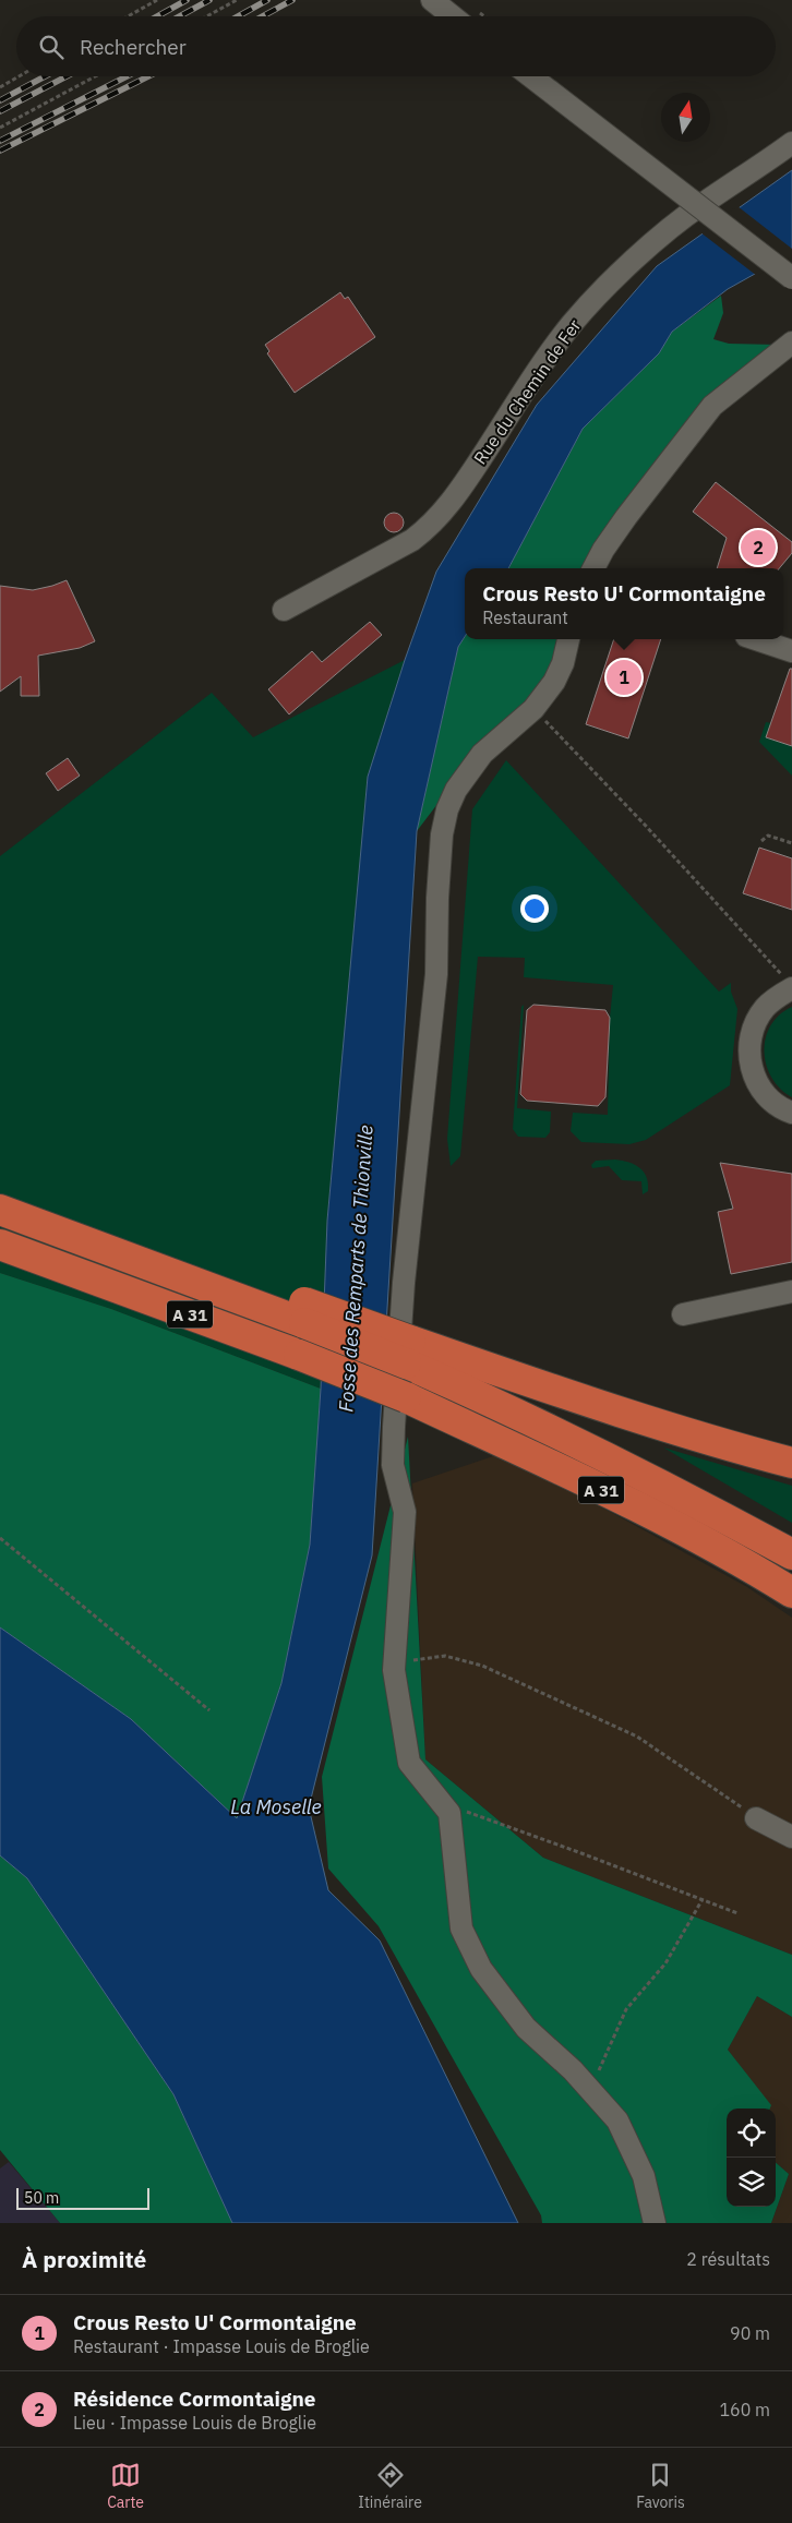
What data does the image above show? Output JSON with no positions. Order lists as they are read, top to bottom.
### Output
{
  "streets": {
    "highway": ["A 31"],
    "street": ["Rue du Chemin de Fer"]
  },
  "water": ["Fosse des Remparts de Thionville", "La Moselle"],
  "scale_bar": "50 m",
  "north": "top",
  "page": {
    "search": "Rechercher",
    "pins": ["2", "1"],
    "popup": ["Crous Resto U' Cormontaigne", "Restaurant"],
    "scale": "50 m",
    "heading": ["À proximité", "2 résultats"],
    "list": [
      {
        "mark": "1",
        "name": "Crous Resto U' Cormontaigne",
        "note": "Restaurant · Impasse Louis de Broglie",
        "value": "90 m"
      },
      {
        "mark": "2",
        "name": "Résidence Cormontaigne",
        "note": "Lieu · Impasse Louis de Broglie",
        "value": "160 m"
      }
    ],
    "nav": ["Carte", "Itinéraire", "Favoris"]
  }
}
